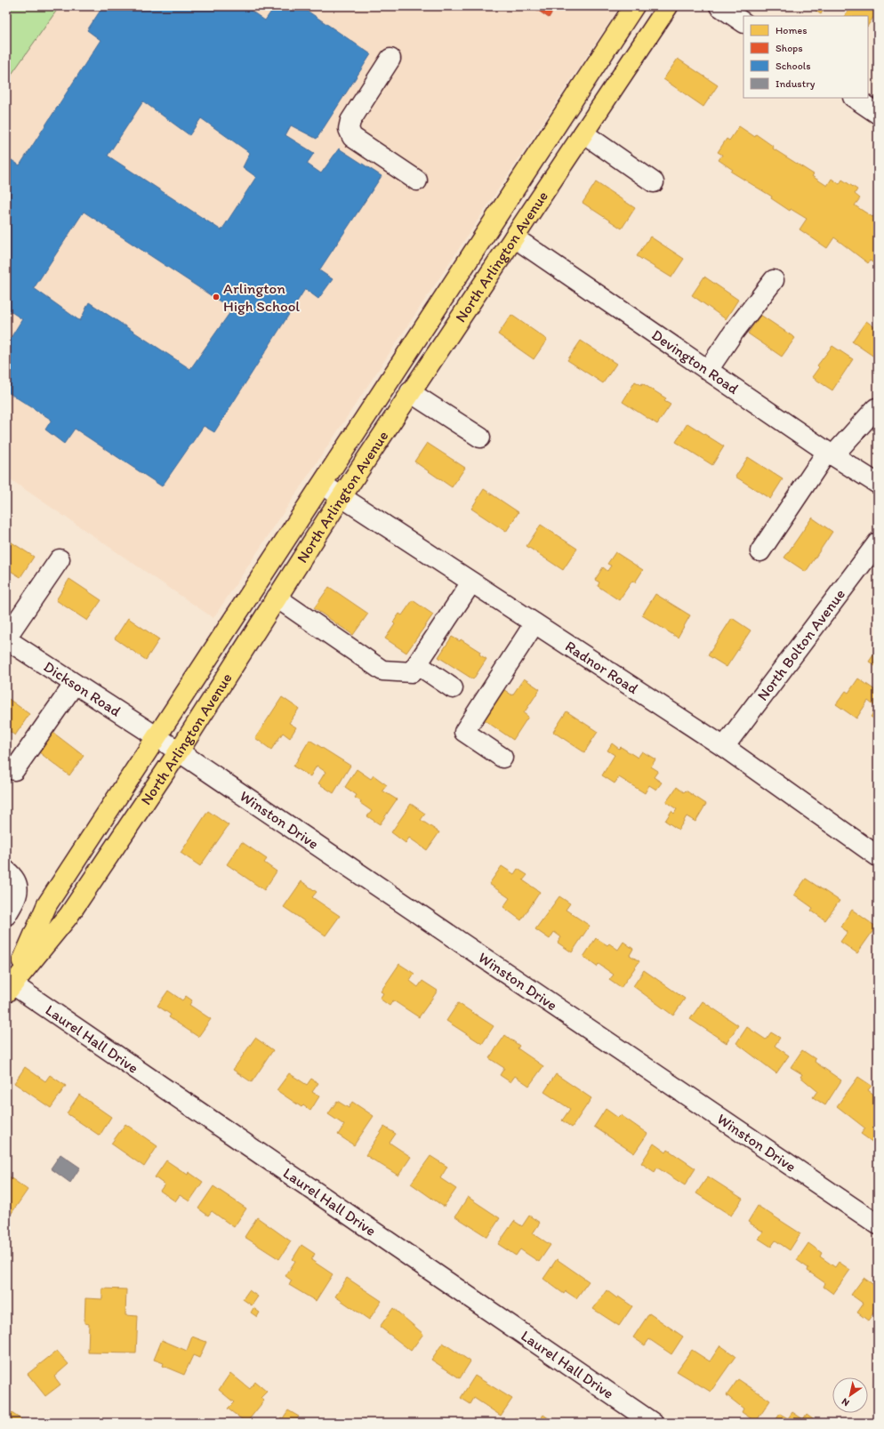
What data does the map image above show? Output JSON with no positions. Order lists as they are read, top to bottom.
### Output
{
  "streets": {
    "main road": ["North Arlington Avenue"],
    "street": [
      "Devington Road",
      "North Bolton Avenue",
      "Radnor Road",
      "Dickson Road",
      "Winston Drive",
      "Laurel Hall Drive"
    ]
  },
  "crossings": [
    ["North Arlington Avenue", "Devington Road"],
    ["North Arlington Avenue", "Radnor Road"],
    ["North Arlington Avenue", "Dickson Road"],
    ["North Arlington Avenue", "Winston Drive"],
    ["North Arlington Avenue", "Laurel Hall Drive"],
    ["North Bolton Avenue", "Radnor Road"],
    ["Dickson Road", "Winston Drive"]
  ],
  "places": ["Arlington High School"],
  "legend": [
    "Homes",
    "Shops",
    "Schools",
    "Industry"
  ],
  "north": "bottom left"
}
